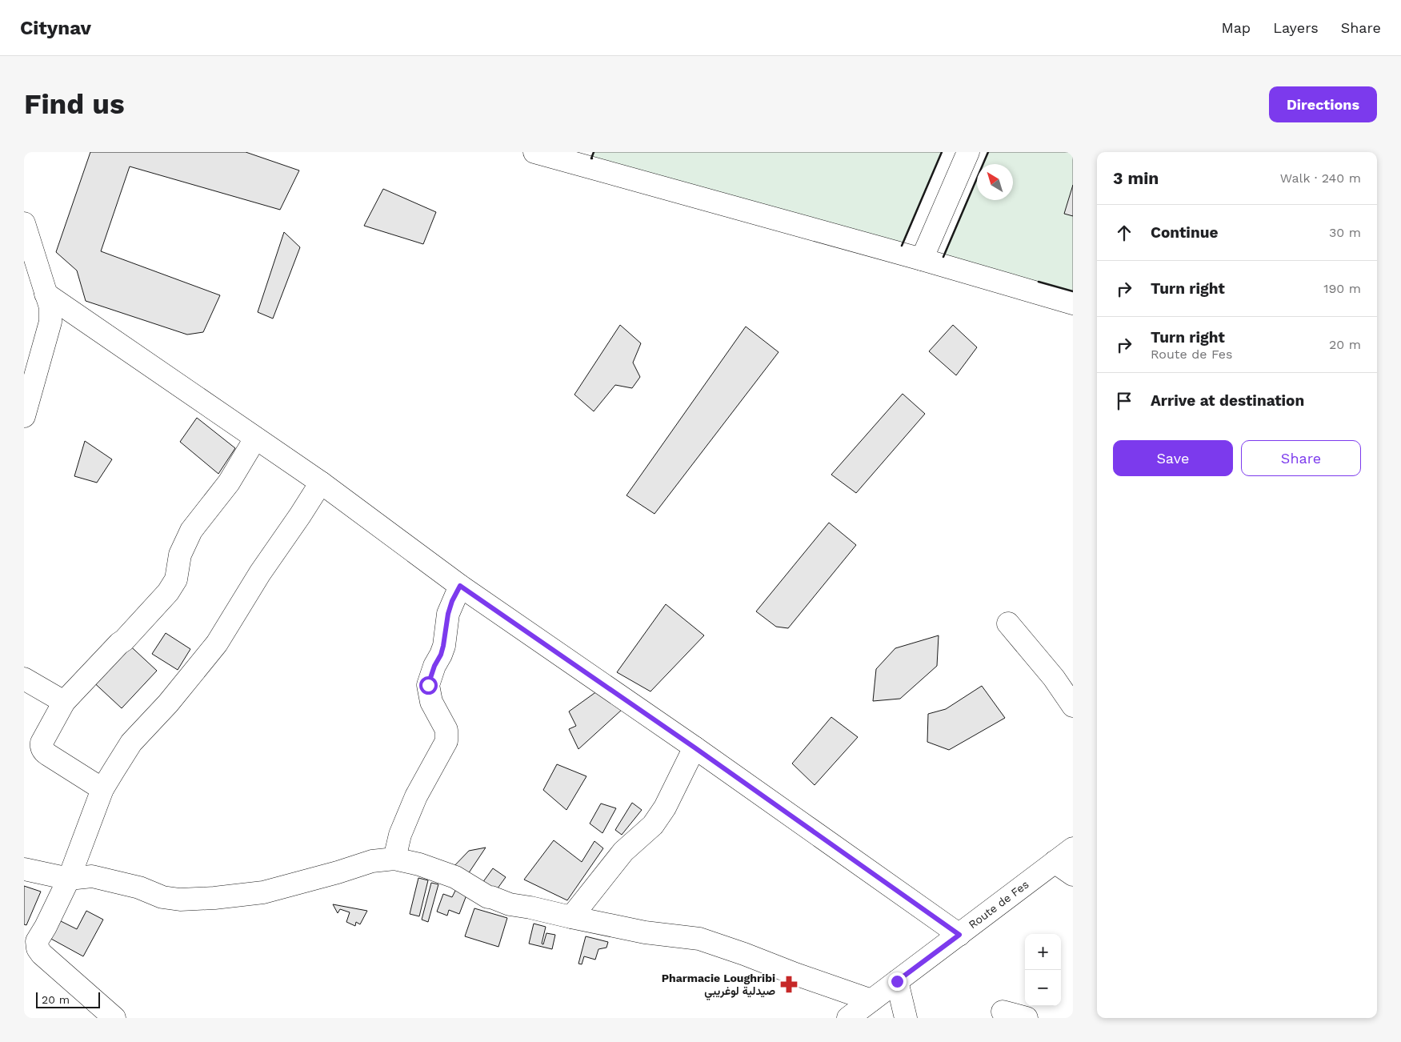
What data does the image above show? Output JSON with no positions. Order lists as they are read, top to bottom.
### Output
{
  "streets": {
    "street": ["Route de Fes"]
  },
  "places": {
    "pharmacy": ["Pharmacie Loughribi صيدلية لوغريبي"]
  },
  "scale_bar": "20 m",
  "north": "top left",
  "page": {
    "header": "Citynav",
    "nav": ["Map", "Layers", "Share"],
    "buttons": [
      "Directions",
      ["Save", "Share"]
    ],
    "title": "Find us",
    "heading": ["3 min", "Walk · 240 m"],
    "list": [
      ["Continue", "30 m"],
      ["Turn right", "190 m"],
      ["Turn right", "Route de Fes", "20 m"],
      "Arrive at destination"
    ],
    "map_buttons": ["+", "−"],
    "scale": "20 m"
  }
}
